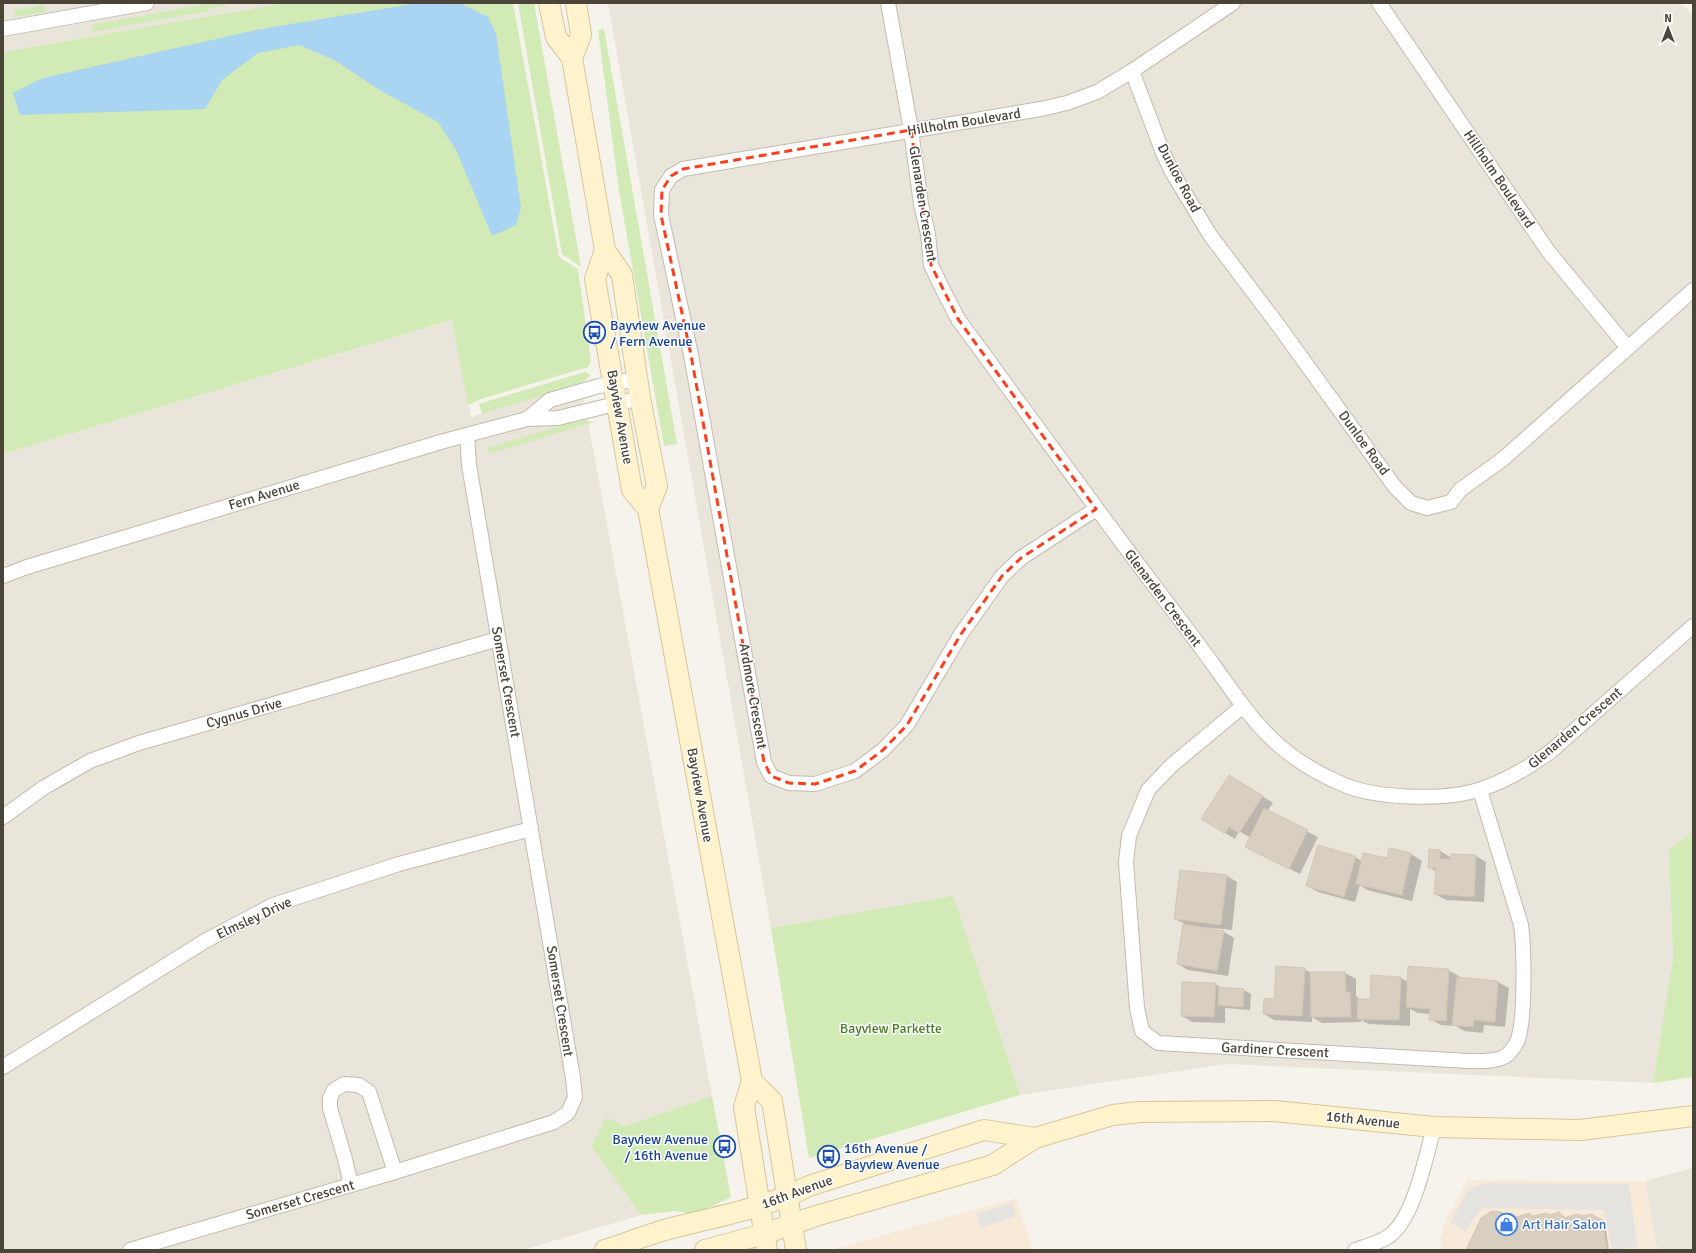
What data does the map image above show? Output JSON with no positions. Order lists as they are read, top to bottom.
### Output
{
  "streets": {
    "main road": ["Bayview Avenue", "16th Avenue"],
    "street": [
      "Hillholm Boulevard",
      "Dunloe Road",
      "Glenarden Crescent",
      "Fern Avenue",
      "Somerset Crescent",
      "Ardmore Crescent",
      "Cygnus Drive",
      "Elmsley Drive",
      "Gardiner Crescent"
    ]
  },
  "crossings": [
    ["Hillholm Boulevard", "Dunloe Road"],
    ["Hillholm Boulevard", "Glenarden Crescent"],
    ["Hillholm Boulevard", "Ardmore Crescent"],
    ["Glenarden Crescent", "Ardmore Crescent"],
    ["Glenarden Crescent", "Gardiner Crescent"],
    ["Bayview Avenue", "Fern Avenue"],
    ["Bayview Avenue", "16th Avenue"],
    ["Fern Avenue", "Somerset Crescent"],
    ["Somerset Crescent", "Cygnus Drive"],
    ["Somerset Crescent", "Elmsley Drive"]
  ],
  "parks": ["Bayview Parkette"],
  "places": {
    "bus stop": ["Bayview Avenue / Fern Avenue", "Bayview Avenue / 16th Avenue", "16th Avenue / Bayview Avenue"],
    "shop": ["Art Hair Salon"]
  },
  "north": "top"
}
